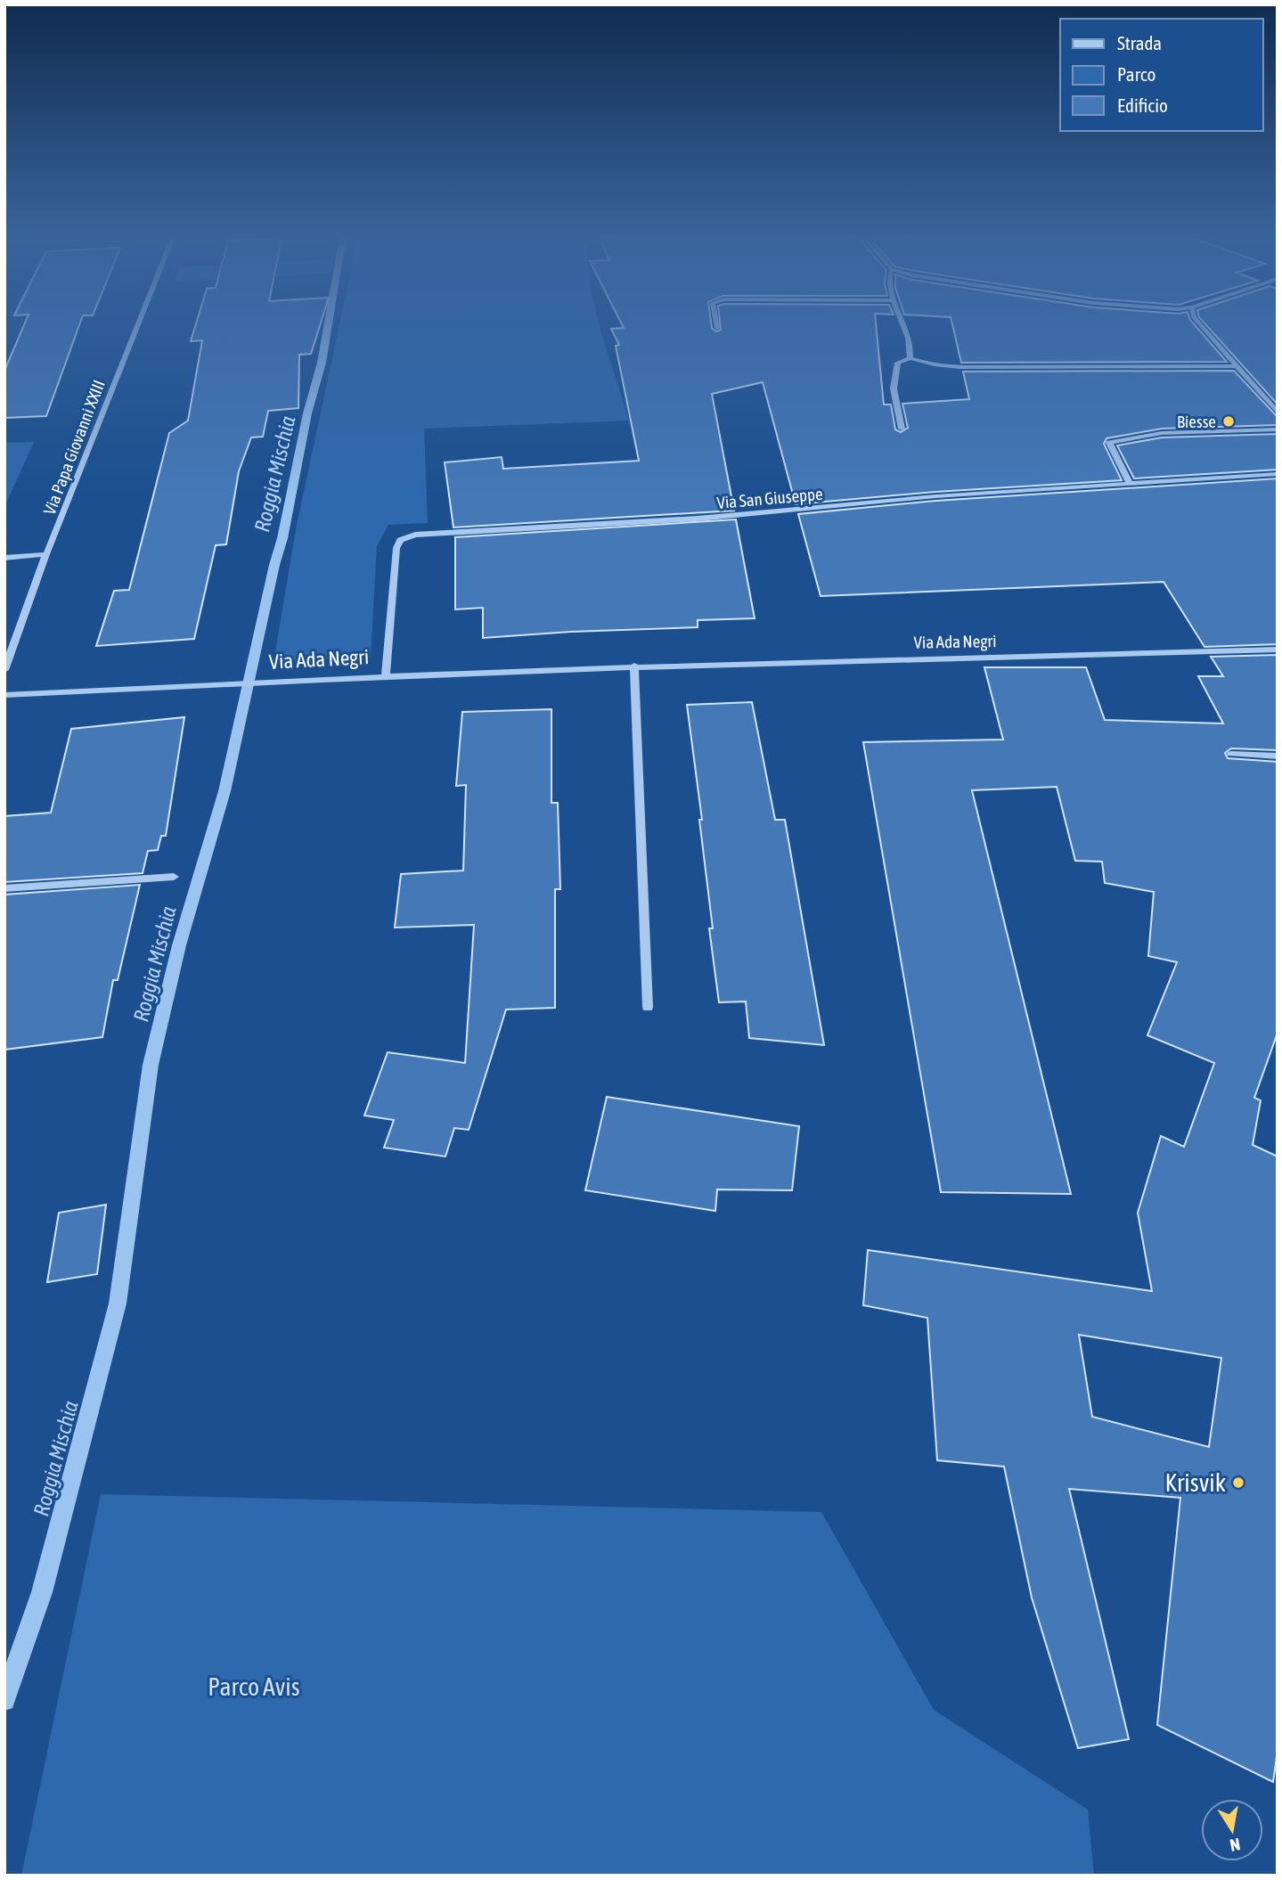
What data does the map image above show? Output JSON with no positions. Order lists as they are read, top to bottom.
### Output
{
  "streets": {
    "street": ["Via Papa Giovanni XXIII", "Via San Giuseppe", "Via Ada Negri"]
  },
  "crossings": [
    ["Via San Giuseppe", "Via Ada Negri"]
  ],
  "water": ["Roggia Mischia"],
  "parks": ["Parco Avis"],
  "places": ["Biesse", "Krisvik"],
  "legend": ["Strada", "Parco", "Edificio"],
  "north": "bottom"
}
